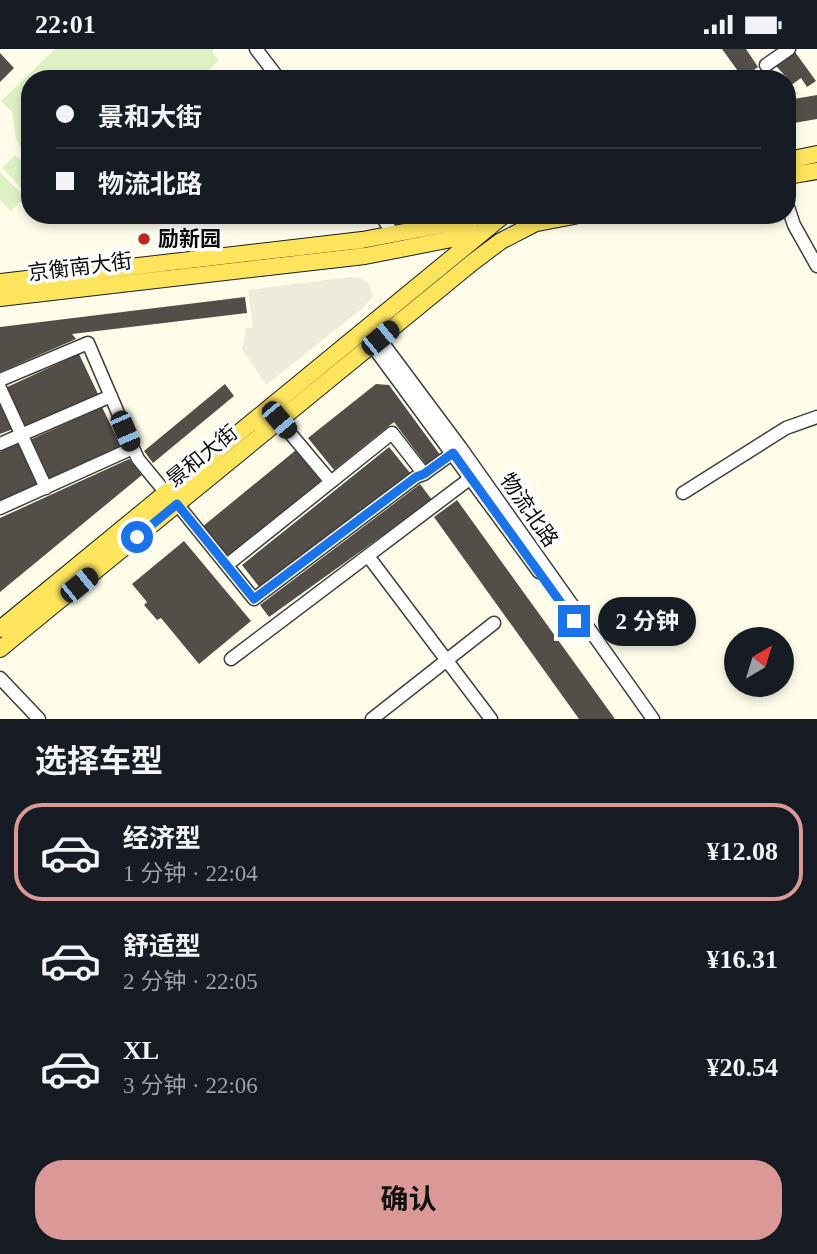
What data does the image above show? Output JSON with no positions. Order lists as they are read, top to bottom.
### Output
{
  "streets": {
    "main road": ["京衡南大街", "景和大街"],
    "street": ["物流北路"]
  },
  "crossings": [
    ["京衡南大街", "景和大街"],
    ["景和大街", "物流北路"]
  ],
  "places": ["励新园"],
  "north": "top right",
  "page": {
    "status": "22:01",
    "banner": ["景和大街", "物流北路"],
    "bubble": "2 分钟",
    "heading": "选择车型",
    "list": [
      {
        "name": "经济型",
        "note": "1 分钟 · 22:04",
        "value": "¥12.08"
      },
      {
        "name": "舒适型",
        "note": "2 分钟 · 22:05",
        "value": "¥16.31"
      },
      {
        "name": "XL",
        "note": "3 分钟 · 22:06",
        "value": "¥20.54"
      }
    ],
    "buttons": "确认"
  }
}
